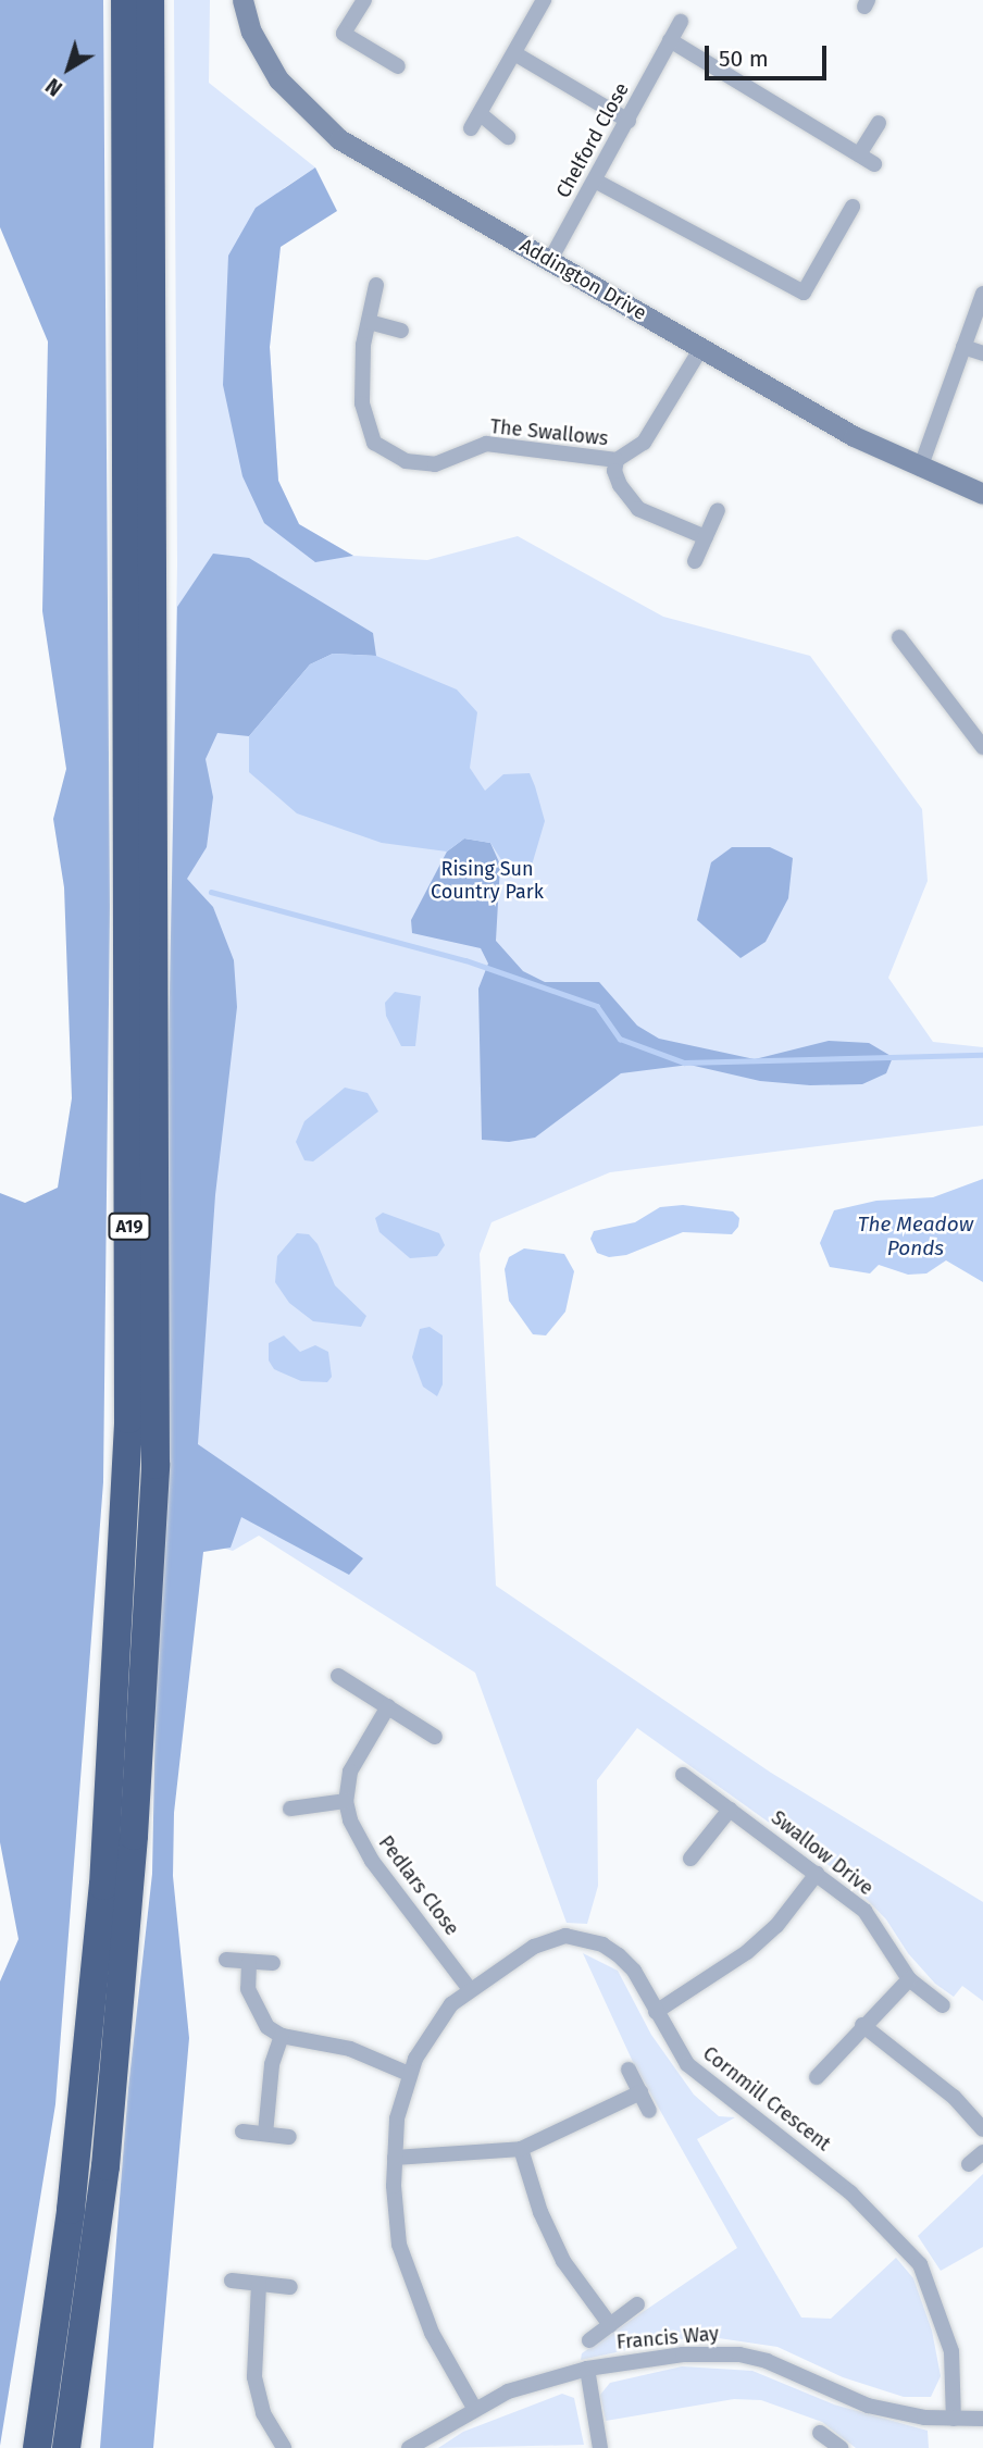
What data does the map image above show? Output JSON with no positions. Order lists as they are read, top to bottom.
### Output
{
  "streets": {
    "highway": ["A19"],
    "street": [
      "Chelford Close",
      "Addington Drive",
      "The Swallows",
      "Swallow Drive",
      "Pedlars Close",
      "Cornmill Crescent",
      "Francis Way"
    ]
  },
  "crossings": [
    ["Chelford Close", "Addington Drive"],
    ["Addington Drive", "The Swallows"],
    ["Pedlars Close", "Cornmill Crescent"],
    ["Cornmill Crescent", "Francis Way"]
  ],
  "water": ["The Meadow Ponds"],
  "parks": ["Rising Sun Country Park"],
  "scale_bar": "50 m",
  "north": "bottom left"
}
